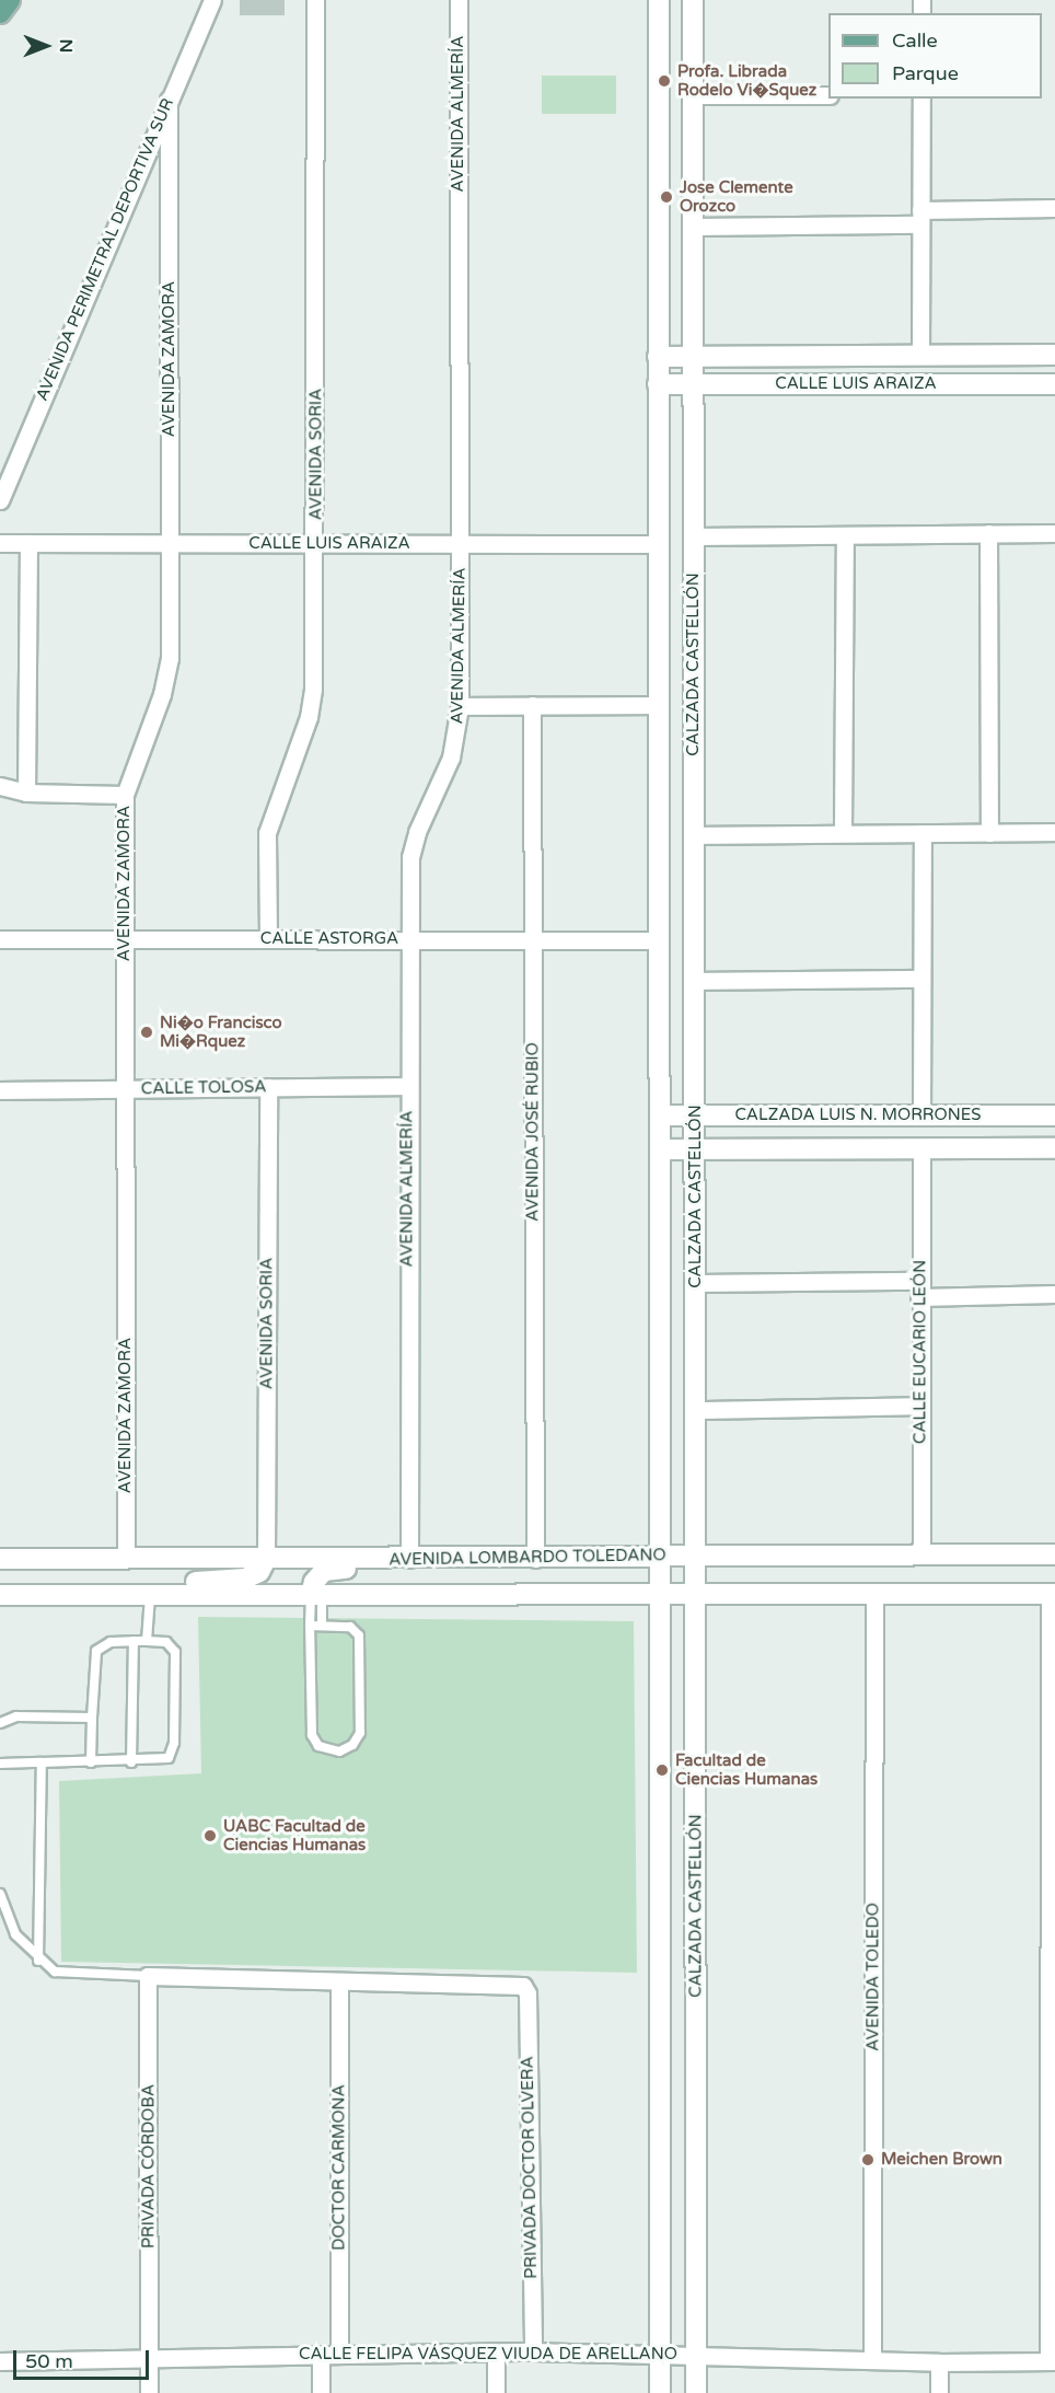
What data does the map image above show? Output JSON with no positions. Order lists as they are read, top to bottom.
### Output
{
  "streets": {
    "main road": [
      "CALLE LUIS ARAIZA",
      "CALZADA CASTELLÓN",
      "CALZADA LUIS N. MORRONES",
      "AVENIDA LOMBARDO TOLEDANO"
    ],
    "street": [
      "AVENIDA ALMERÍA",
      "AVENIDA PERIMETRAL DEPORTIVA SUR",
      "AVENIDA ZAMORA",
      "AVENIDA SORIA",
      "CALLE ASTORGA",
      "CALLE TOLOSA",
      "AVENIDA JOSÉ RUBIO",
      "CALLE EUCARIO LEÓN",
      "AVENIDA TOLEDO",
      "PRIVADA CÓRDOBA",
      "DOCTOR CARMONA",
      "PRIVADA DOCTOR OLVERA",
      "CALLE FELIPA VÁSQUEZ VIUDA DE ARELLANO"
    ]
  },
  "crossings": [
    ["AVENIDA ALMERÍA", "CALLE LUIS ARAIZA"],
    ["AVENIDA ALMERÍA", "CALLE ASTORGA"],
    ["AVENIDA ALMERÍA", "CALLE TOLOSA"],
    ["AVENIDA ALMERÍA", "AVENIDA LOMBARDO TOLEDANO"],
    ["AVENIDA PERIMETRAL DEPORTIVA SUR", "AVENIDA ZAMORA"],
    ["AVENIDA ZAMORA", "CALLE LUIS ARAIZA"],
    ["AVENIDA ZAMORA", "CALLE ASTORGA"],
    ["AVENIDA ZAMORA", "CALLE TOLOSA"],
    ["AVENIDA ZAMORA", "AVENIDA LOMBARDO TOLEDANO"],
    ["CALLE LUIS ARAIZA", "AVENIDA SORIA"],
    ["CALLE LUIS ARAIZA", "CALZADA CASTELLÓN"],
    ["AVENIDA SORIA", "CALLE ASTORGA"],
    ["AVENIDA SORIA", "CALLE TOLOSA"],
    ["AVENIDA SORIA", "AVENIDA LOMBARDO TOLEDANO"],
    ["CALZADA CASTELLÓN", "CALZADA LUIS N. MORRONES"],
    ["CALZADA CASTELLÓN", "AVENIDA LOMBARDO TOLEDANO"],
    ["CALZADA CASTELLÓN", "CALLE FELIPA VÁSQUEZ VIUDA DE ARELLANO"],
    ["CALLE ASTORGA", "AVENIDA JOSÉ RUBIO"],
    ["CALZADA LUIS N. MORRONES", "CALLE EUCARIO LEÓN"],
    ["AVENIDA JOSÉ RUBIO", "AVENIDA LOMBARDO TOLEDANO"],
    ["CALLE EUCARIO LEÓN", "AVENIDA LOMBARDO TOLEDANO"],
    ["AVENIDA LOMBARDO TOLEDANO", "AVENIDA TOLEDO"],
    ["AVENIDA TOLEDO", "CALLE FELIPA VÁSQUEZ VIUDA DE ARELLANO"],
    ["PRIVADA CÓRDOBA", "CALLE FELIPA VÁSQUEZ VIUDA DE ARELLANO"],
    ["DOCTOR CARMONA", "PRIVADA DOCTOR OLVERA"],
    ["DOCTOR CARMONA", "CALLE FELIPA VÁSQUEZ VIUDA DE ARELLANO"],
    ["PRIVADA DOCTOR OLVERA", "CALLE FELIPA VÁSQUEZ VIUDA DE ARELLANO"]
  ],
  "places": [
    "Profa. Librada Rodelo Vi�Squez",
    "Jose Clemente Orozco",
    "Ni�o Francisco Mi�Rquez",
    "Facultad de Ciencias Humanas",
    "UABC Facultad de Ciencias Humanas",
    "Meichen Brown"
  ],
  "legend": ["Calle", "Parque"],
  "scale_bar": "50 m",
  "north": "right"
}
